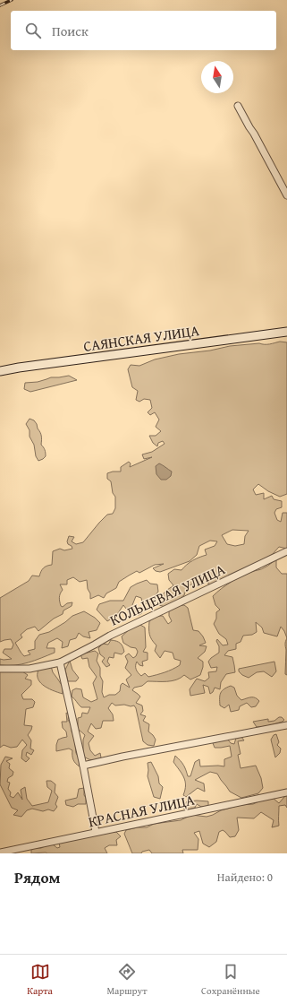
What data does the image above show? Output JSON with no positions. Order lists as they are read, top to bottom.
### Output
{
  "streets": {
    "street": ["САЯНСКАЯ УЛИЦА", "КОЛЬЦЕВАЯ УЛИЦА", "КРАСНАЯ УЛИЦА"]
  },
  "north": "top",
  "page": {
    "search": "Поиск",
    "heading": ["Рядом", "Найдено: 0"],
    "nav": ["Карта", "Маршрут", "Сохранённые"]
  }
}
